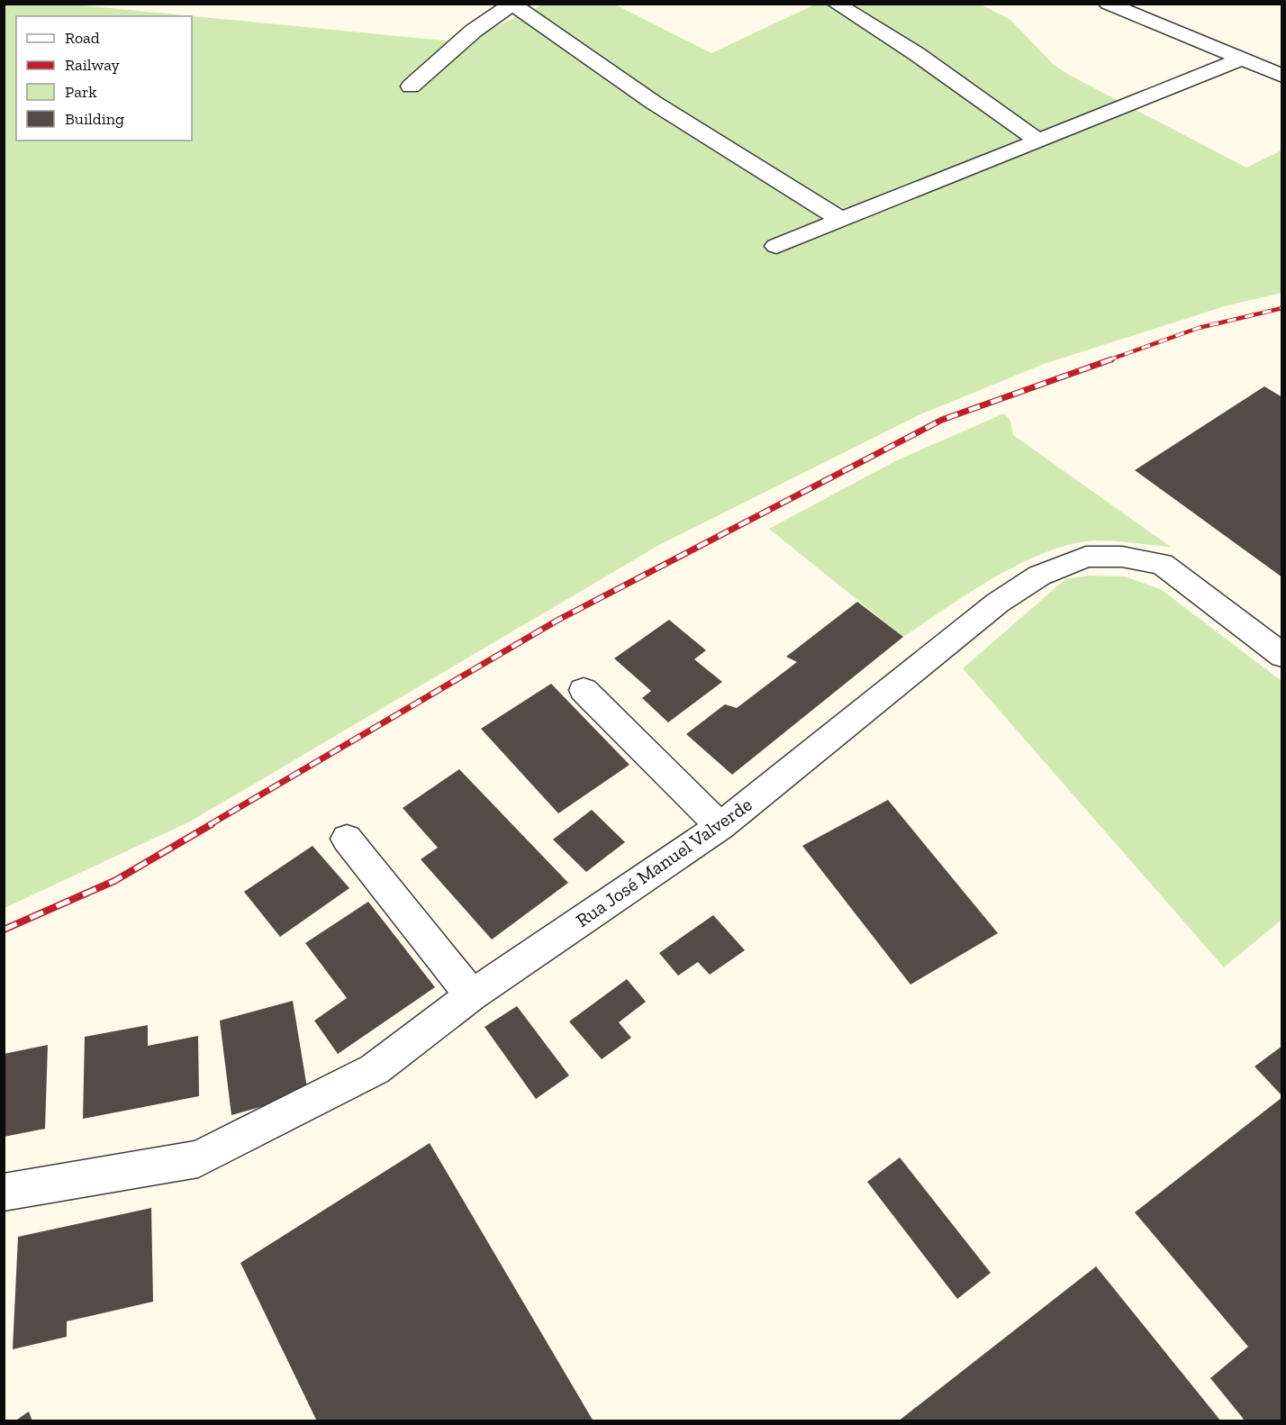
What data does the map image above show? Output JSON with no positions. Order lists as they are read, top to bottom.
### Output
{
  "streets": {
    "street": ["Rua José Manuel Valverde"]
  },
  "legend": [
    "Road",
    "Railway",
    "Park",
    "Building"
  ]
}
